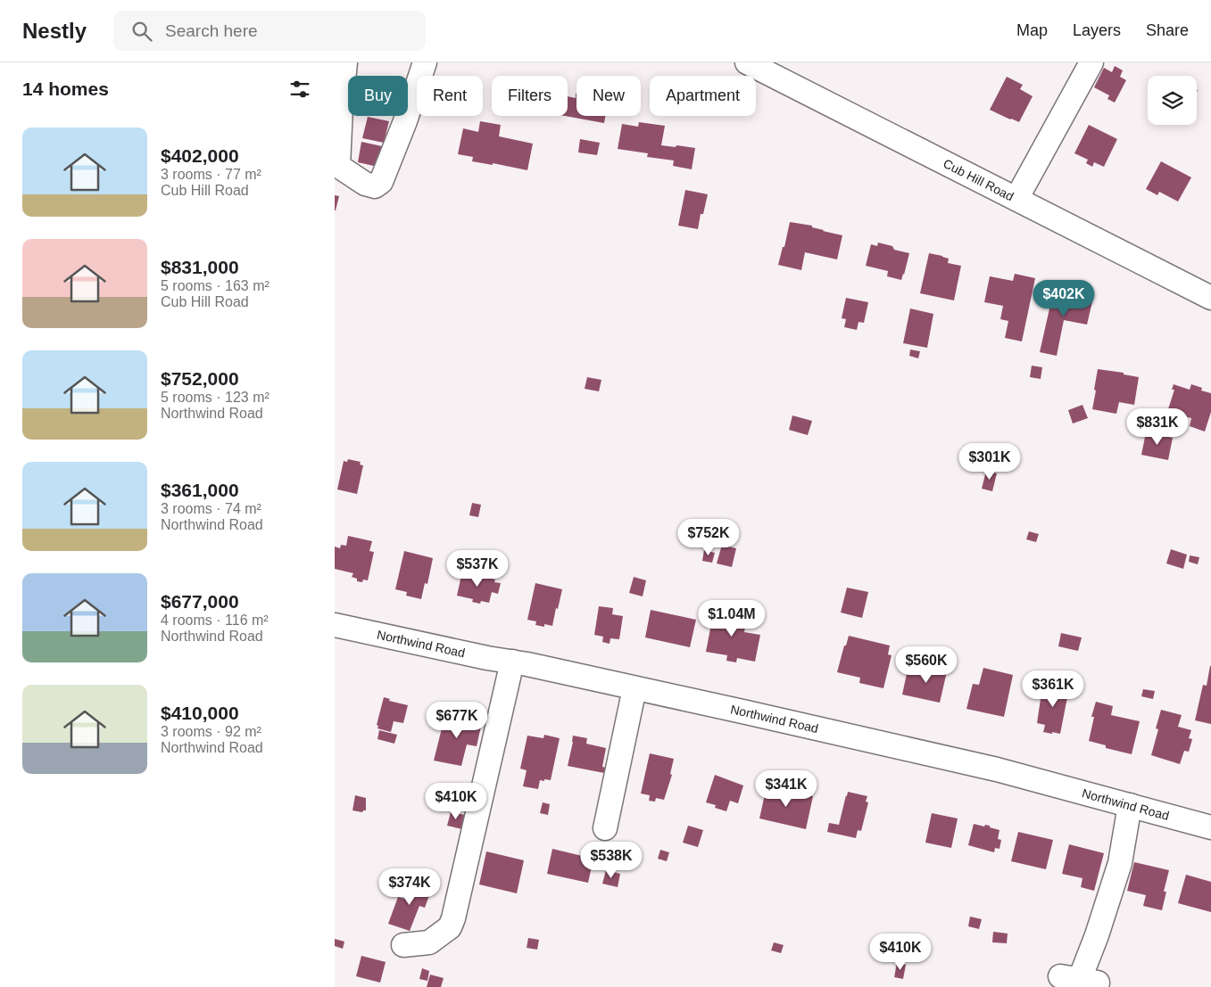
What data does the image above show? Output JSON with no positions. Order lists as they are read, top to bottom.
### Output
{
  "streets": {
    "street": ["Cub Hill Road", "Northwind Road"]
  },
  "page": {
    "header": "Nestly",
    "search": "Search here",
    "nav": ["Map", "Layers", "Share"],
    "heading": "14 homes",
    "chip": [
      "Buy",
      "Rent",
      "Filters",
      "New",
      "Apartment"
    ],
    "list": [
      {
        "name": "$402,000",
        "note": "3 rooms · 77 m² · Cub Hill Road"
      },
      {
        "name": "$831,000",
        "note": "5 rooms · 163 m² · Cub Hill Road"
      },
      {
        "name": "$752,000",
        "note": "5 rooms · 123 m² · Northwind Road"
      },
      {
        "name": "$361,000",
        "note": "3 rooms · 74 m² · Northwind Road"
      },
      {
        "name": "$677,000",
        "note": "4 rooms · 116 m² · Northwind Road"
      },
      {
        "name": "$410,000",
        "note": "3 rooms · 92 m² · Northwind Road"
      }
    ],
    "price": [
      "$402K",
      "$831K",
      "$301K",
      "$752K",
      "$537K",
      "$1.04M",
      "$560K",
      "$361K",
      "$677K",
      "$341K",
      "$410K",
      "$538K",
      "$374K",
      "$410K"
    ]
  }
}
